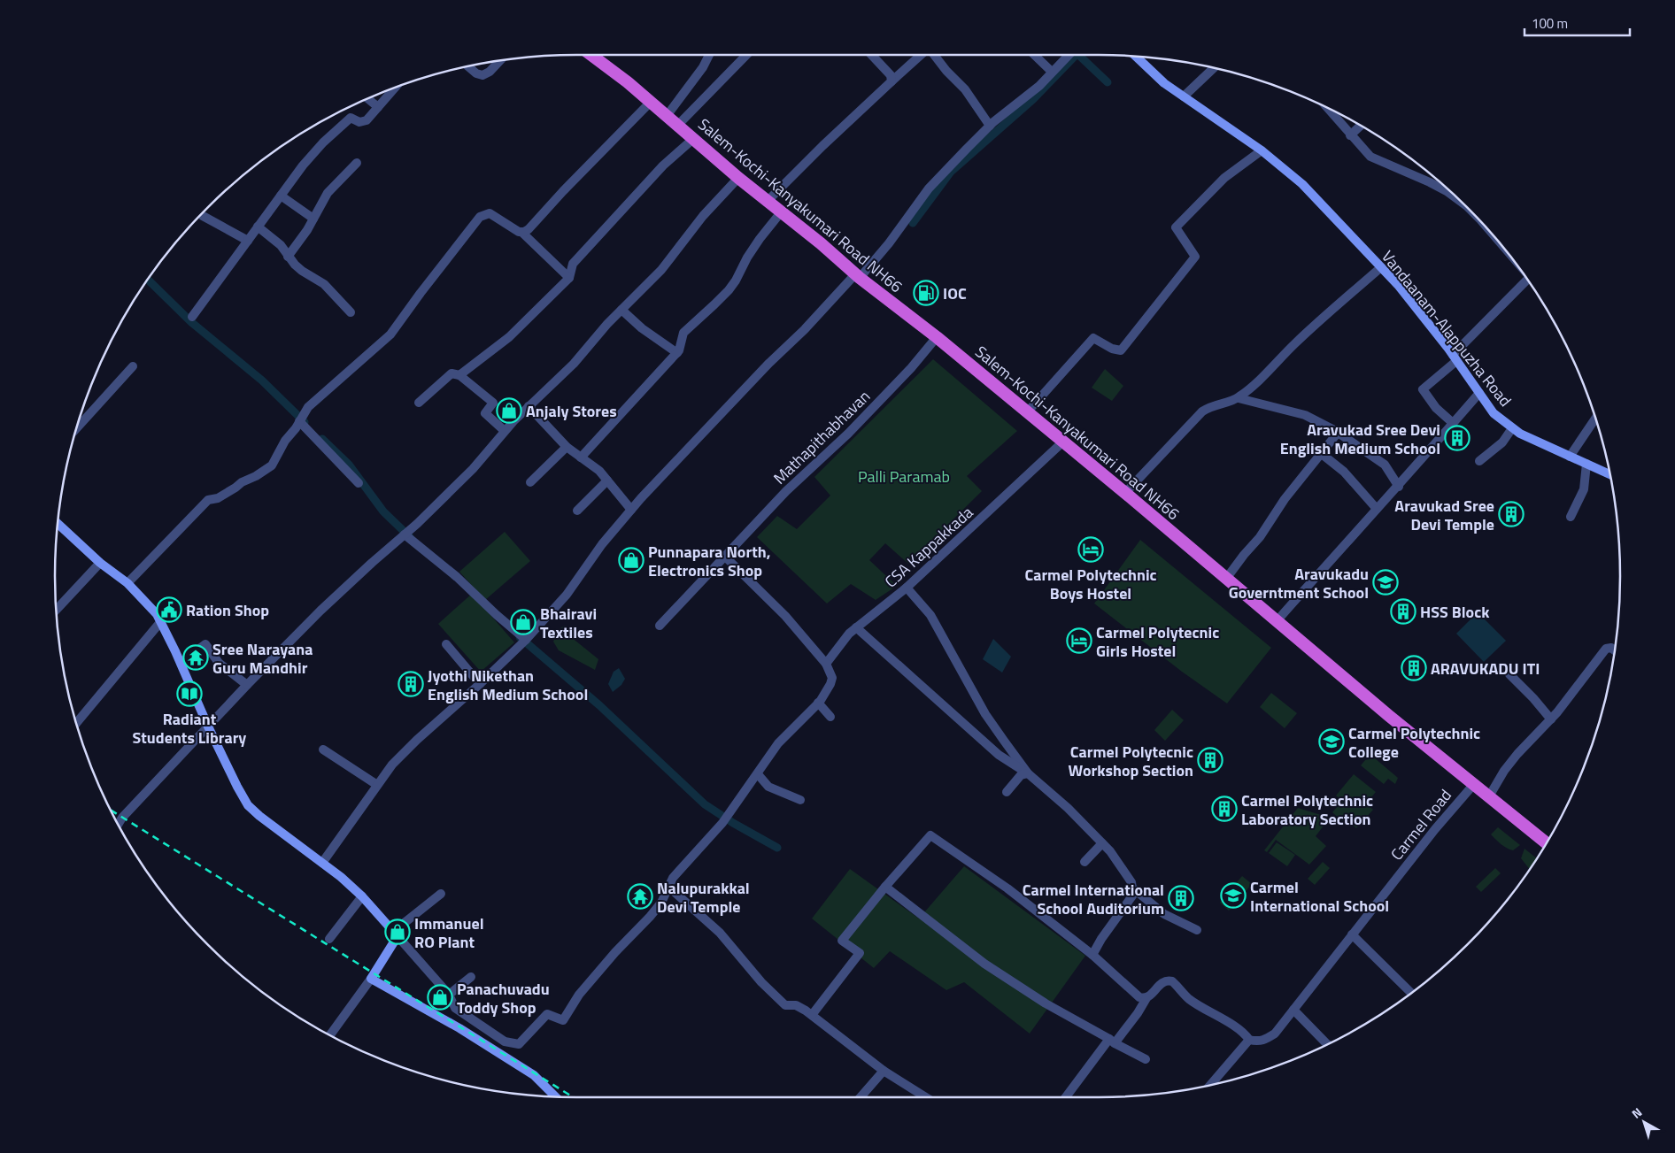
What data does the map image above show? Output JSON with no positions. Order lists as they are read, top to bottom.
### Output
{
  "streets": {
    "highway": ["Salem-Kochi-Kanyakumari Road NH66"],
    "main road": ["Vandaanam-Alappuzha Road"],
    "street": ["Mathapithabhavan", "CSA Kappakkada", "Carmel Road"]
  },
  "crossings": [
    ["Salem-Kochi-Kanyakumari Road NH66", "Mathapithabhavan"],
    ["Salem-Kochi-Kanyakumari Road NH66", "CSA Kappakkada"],
    ["Salem-Kochi-Kanyakumari Road NH66", "Carmel Road"]
  ],
  "parks": ["Palli Paramab"],
  "places": {
    "fuel station": ["IOC"],
    "shop": [
      "Anjaly Stores",
      "Punnapara North, Electronics Shop",
      "Bhairavi Textiles",
      "Immanuel RO Plant",
      "Panachuvadu Toddy Shop"
    ],
    "building": [
      "Aravukad Sree Devi English Medium School",
      "Aravukad Sree Devi Temple",
      "HSS Block",
      "ARAVUKADU ITI",
      "Jyothi Nikethan English Medium School",
      "Carmel Polytecnic Workshop Section",
      "Carmel Polytechnic Laboratory Section",
      "Carmel International School Auditorium"
    ],
    "hotel": ["Carmel Polytechnic Boys Hostel", "Carmel Polytecnic Girls Hostel"],
    "school or university": ["Aravukadu Governtment School", "Carmel Polytechnic College", "Carmel International School"],
    "public building": ["Ration Shop"],
    "temple": ["Sree Narayana Guru Mandhir", "Nalupurakkal Devi Temple"],
    "library": ["Radiant Students Library"]
  },
  "scale_bar": "100 m",
  "north": "top left"
}
